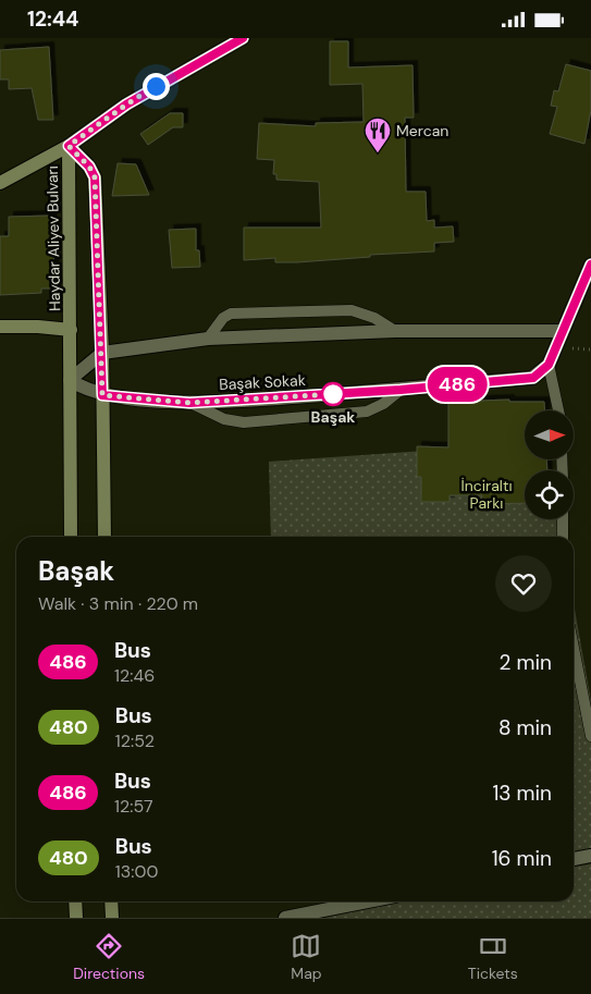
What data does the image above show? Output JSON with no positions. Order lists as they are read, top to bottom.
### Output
{
  "streets": {
    "main road": ["Haydar Aliyev Bulvarı"],
    "street": ["Başak Sokak"]
  },
  "crossings": [
    ["Haydar Aliyev Bulvarı", "Başak Sokak"]
  ],
  "parks": ["İnciraltı Parkı"],
  "places": {
    "restaurant": ["Mercan"],
    "other": ["Başak"]
  },
  "lines": ["bus line 486"],
  "north": "right",
  "page": {
    "status": "12:44",
    "on_map": "486",
    "heading": ["Başak", "Walk · 3 min · 220 m"],
    "list": [
      {
        "mark": "486",
        "name": "Bus",
        "note": "12:46",
        "value": "2 min"
      },
      {
        "mark": "480",
        "name": "Bus",
        "note": "12:52",
        "value": "8 min"
      },
      {
        "mark": "486",
        "name": "Bus",
        "note": "12:57",
        "value": "13 min"
      },
      {
        "mark": "480",
        "name": "Bus",
        "note": "13:00",
        "value": "16 min"
      }
    ],
    "tabs": ["Directions", "Map", "Tickets"]
  }
}
